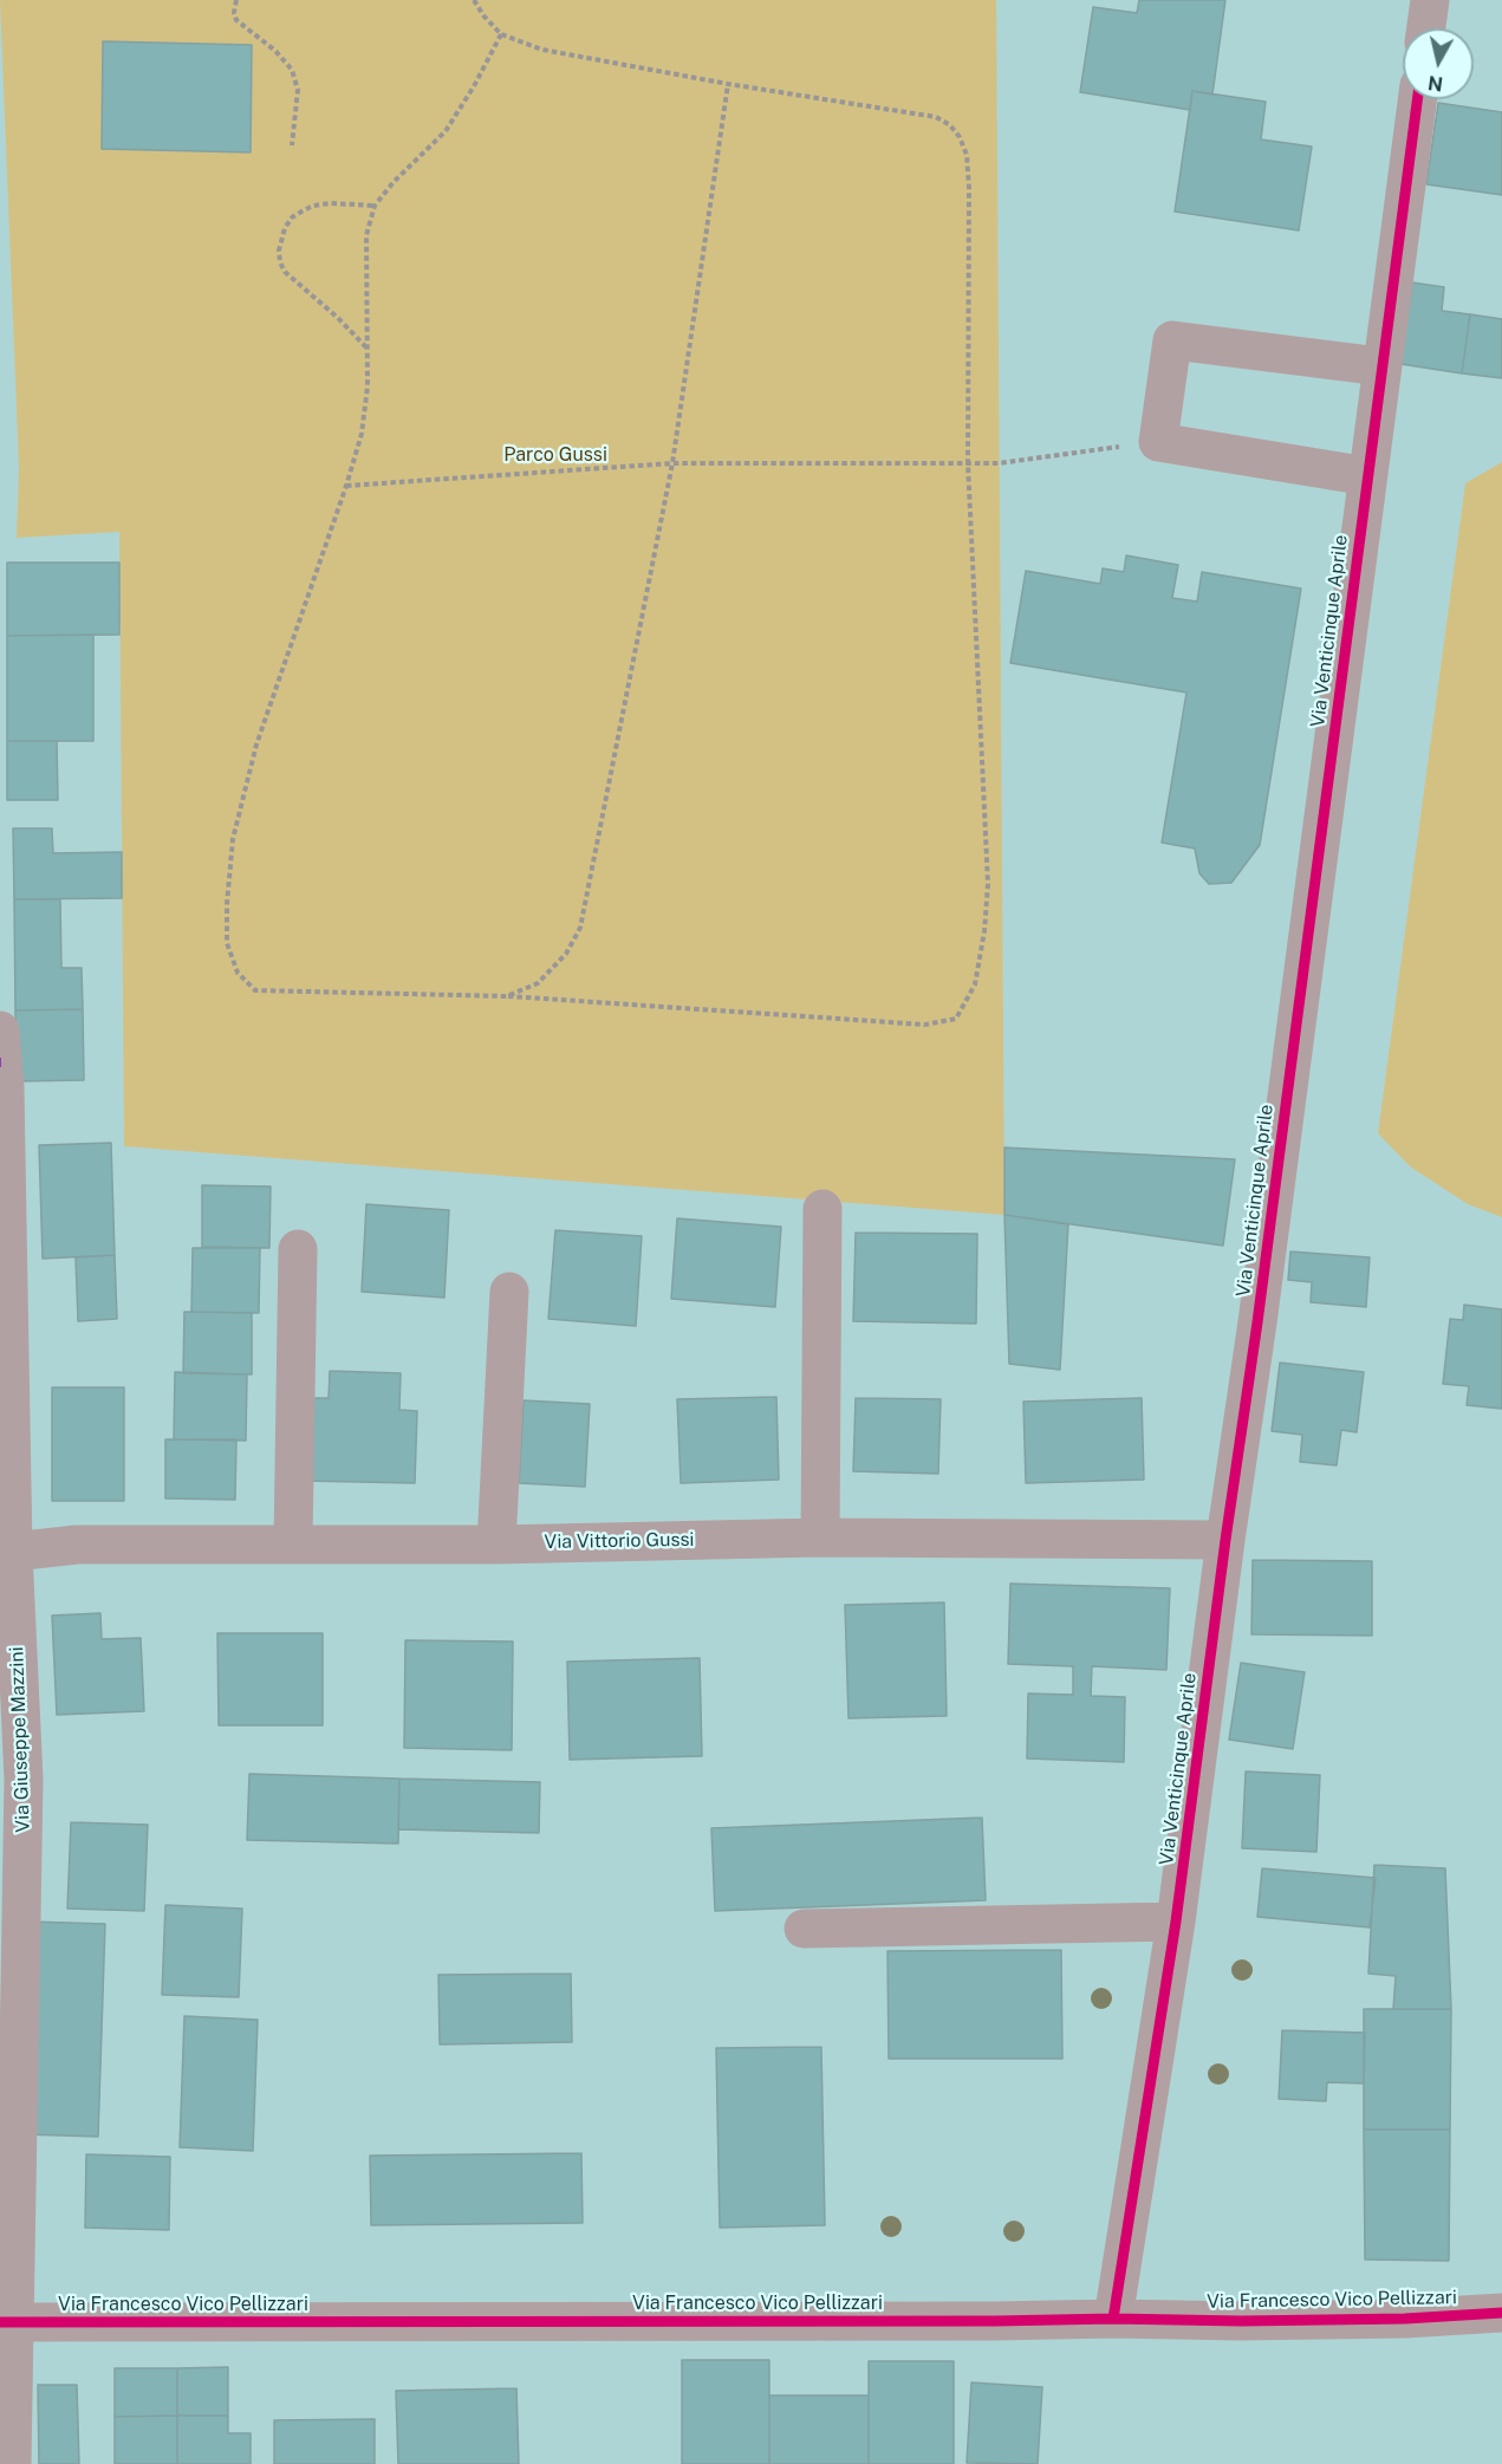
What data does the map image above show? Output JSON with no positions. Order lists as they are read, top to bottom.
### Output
{
  "streets": {
    "street": [
      "Via Venticinque Aprile",
      "Via Vittorio Gussi",
      "Via Giuseppe Mazzini",
      "Via Francesco Vico Pellizzari"
    ]
  },
  "crossings": [
    ["Via Venticinque Aprile", "Via Vittorio Gussi"],
    ["Via Venticinque Aprile", "Via Francesco Vico Pellizzari"],
    ["Via Vittorio Gussi", "Via Giuseppe Mazzini"],
    ["Via Giuseppe Mazzini", "Via Francesco Vico Pellizzari"]
  ],
  "parks": ["Parco Gussi"],
  "north": "bottom"
}
